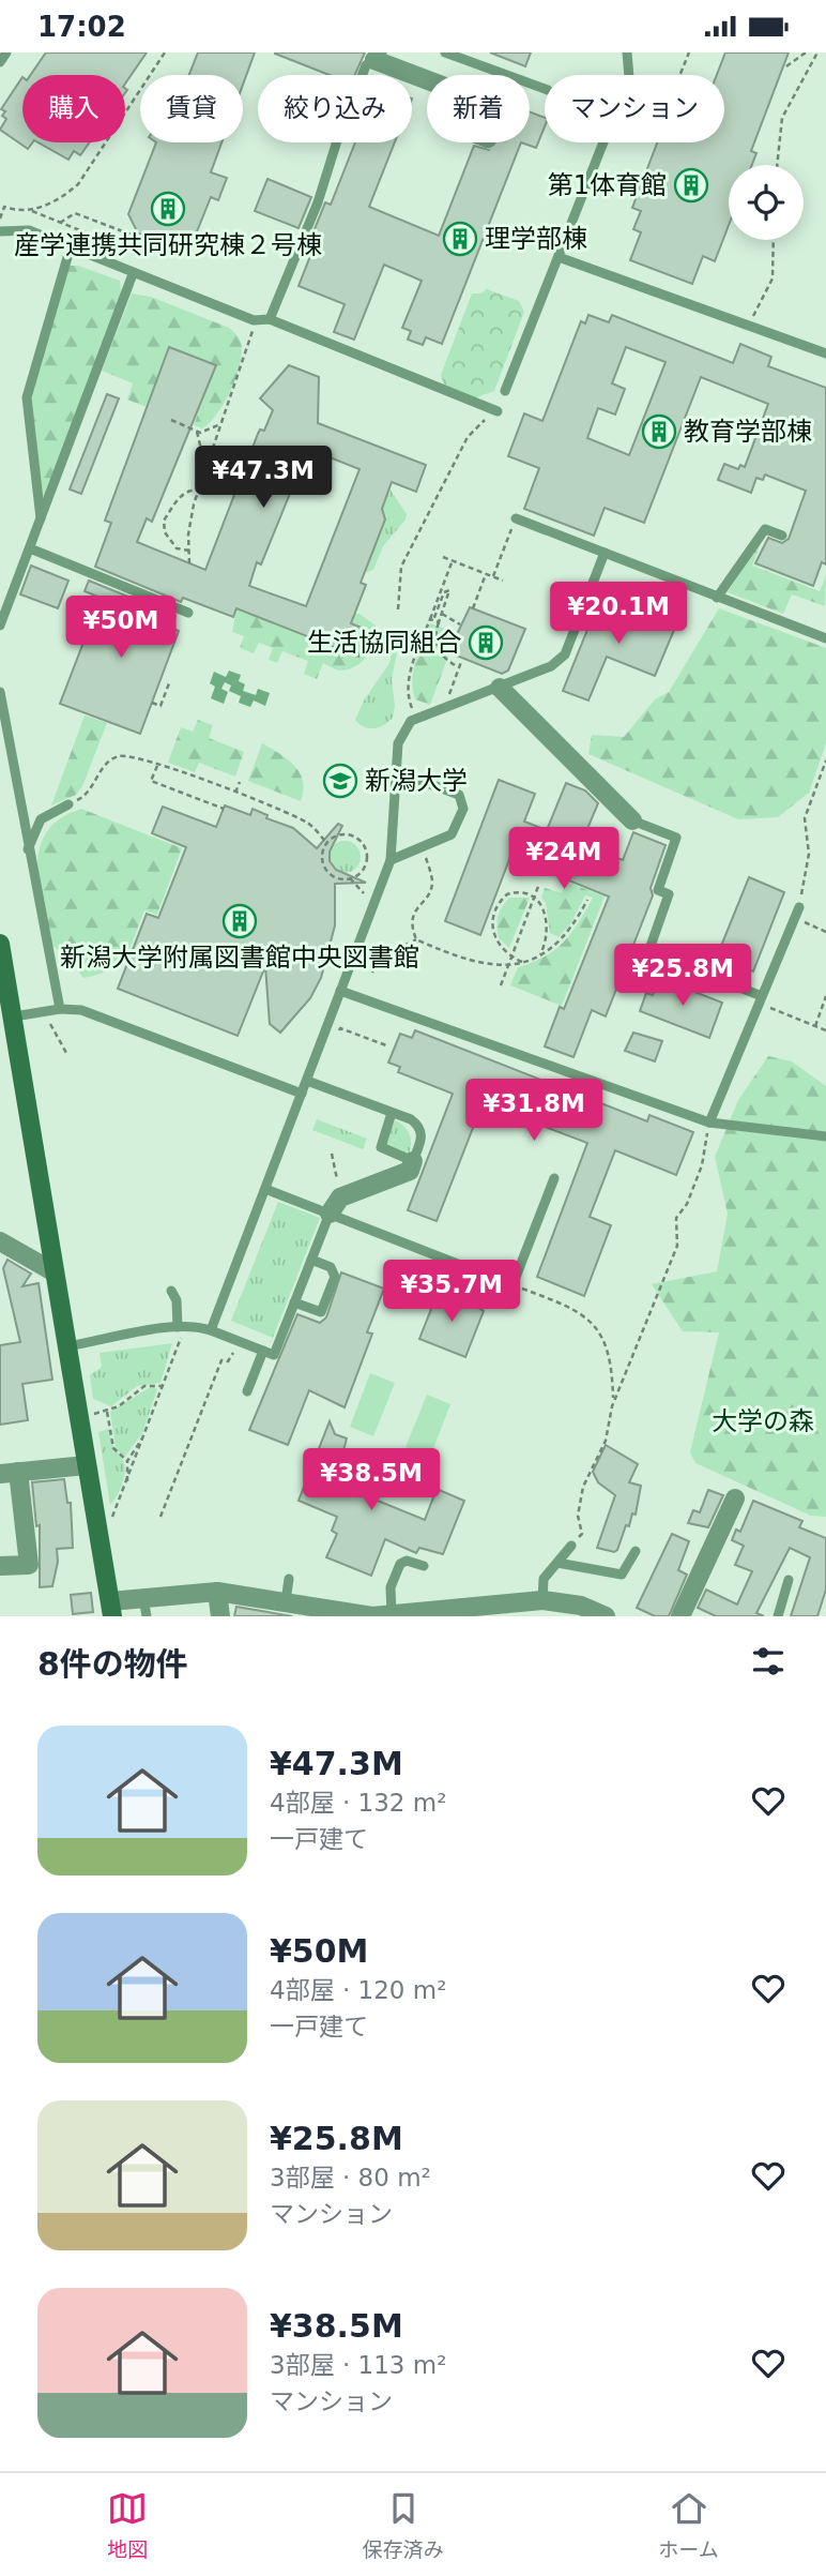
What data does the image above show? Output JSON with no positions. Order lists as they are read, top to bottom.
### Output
{
  "parks": ["大学の森"],
  "places": {
    "building": [
      "第1体育館",
      "産学連携共同研究棟２号棟",
      "理学部棟",
      "教育学部棟",
      "生活協同組合",
      "新潟大学附属図書館中央図書館"
    ],
    "school or university": ["新潟大学"]
  },
  "page": {
    "status": "17:02",
    "chip": [
      "購入",
      "賃貸",
      "絞り込み",
      "新着",
      "マンション"
    ],
    "price": [
      "¥47.3M",
      "¥20.1M",
      "¥50M",
      "¥24M",
      "¥25.8M",
      "¥31.8M",
      "¥35.7M",
      "¥38.5M"
    ],
    "heading": "8件の物件",
    "list": [
      {
        "name": "¥47.3M",
        "note": "4部屋 · 132 m² · 一戸建て"
      },
      {
        "name": "¥50M",
        "note": "4部屋 · 120 m² · 一戸建て"
      },
      {
        "name": "¥25.8M",
        "note": "3部屋 · 80 m² · マンション"
      },
      {
        "name": "¥38.5M",
        "note": "3部屋 · 113 m² · マンション"
      }
    ],
    "tabs": ["地図", "保存済み", "ホーム"]
  }
}
